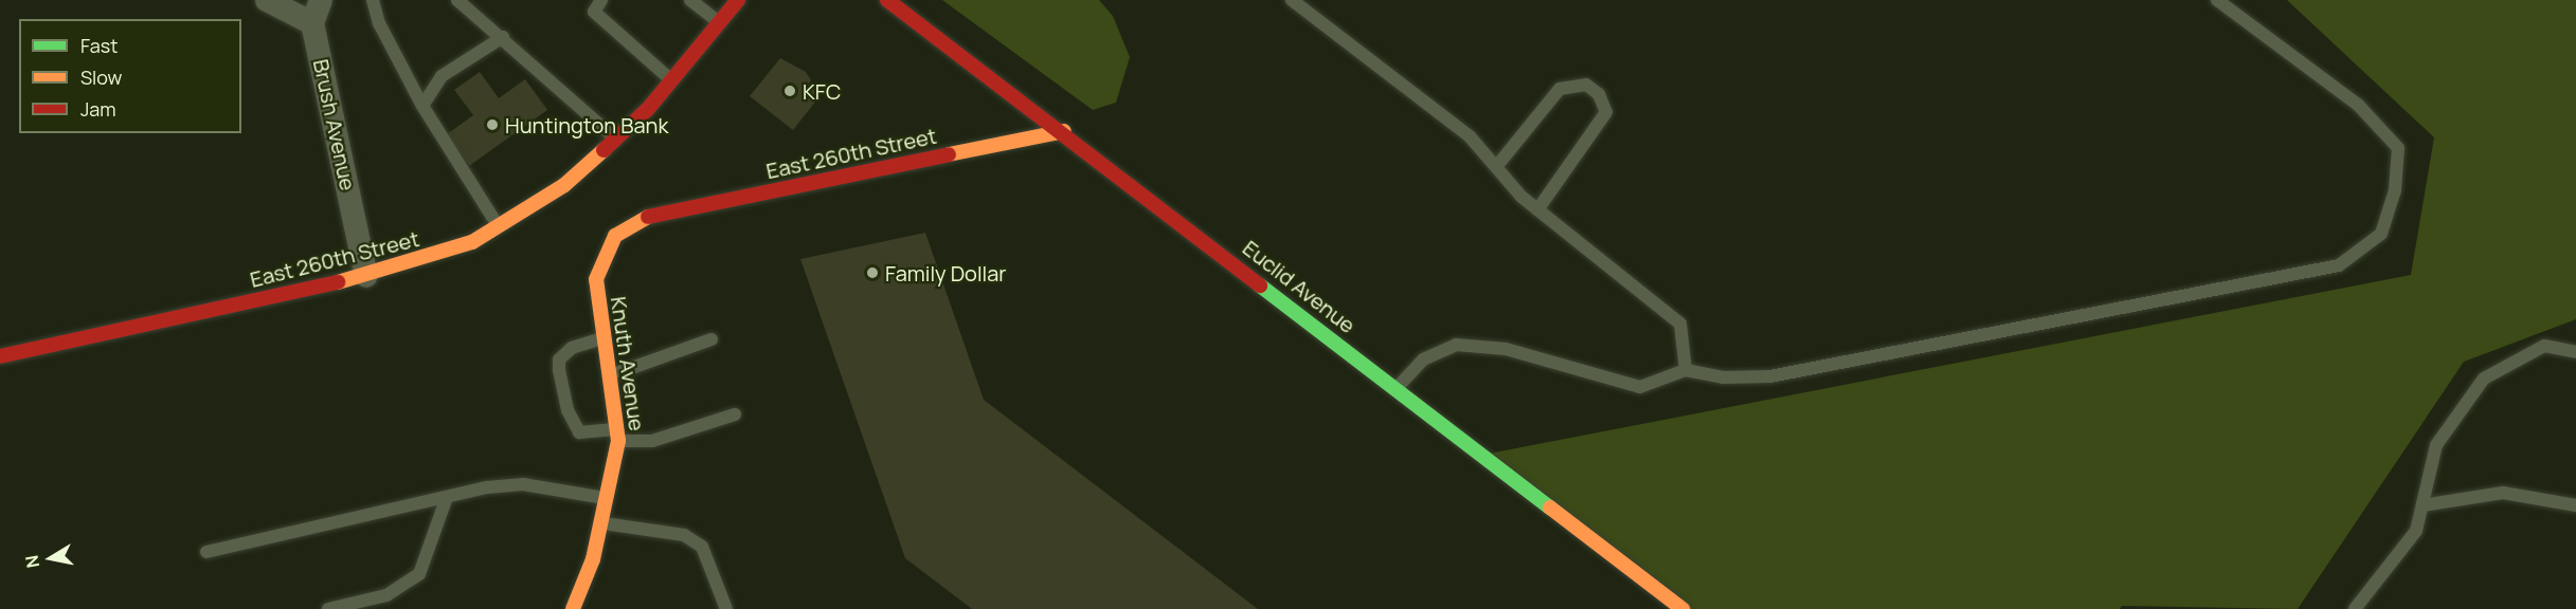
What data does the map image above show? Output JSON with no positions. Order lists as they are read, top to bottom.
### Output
{
  "streets": {
    "main road": ["East 260th Street", "Euclid Avenue", "Knuth Avenue"],
    "street": ["Brush Avenue"]
  },
  "crossings": [
    ["Brush Avenue", "East 260th Street"],
    ["East 260th Street", "Euclid Avenue"],
    ["East 260th Street", "Knuth Avenue"]
  ],
  "places": ["KFC", "Huntington Bank", "Family Dollar"],
  "legend": ["Fast", "Slow", "Jam"],
  "north": "left"
}
